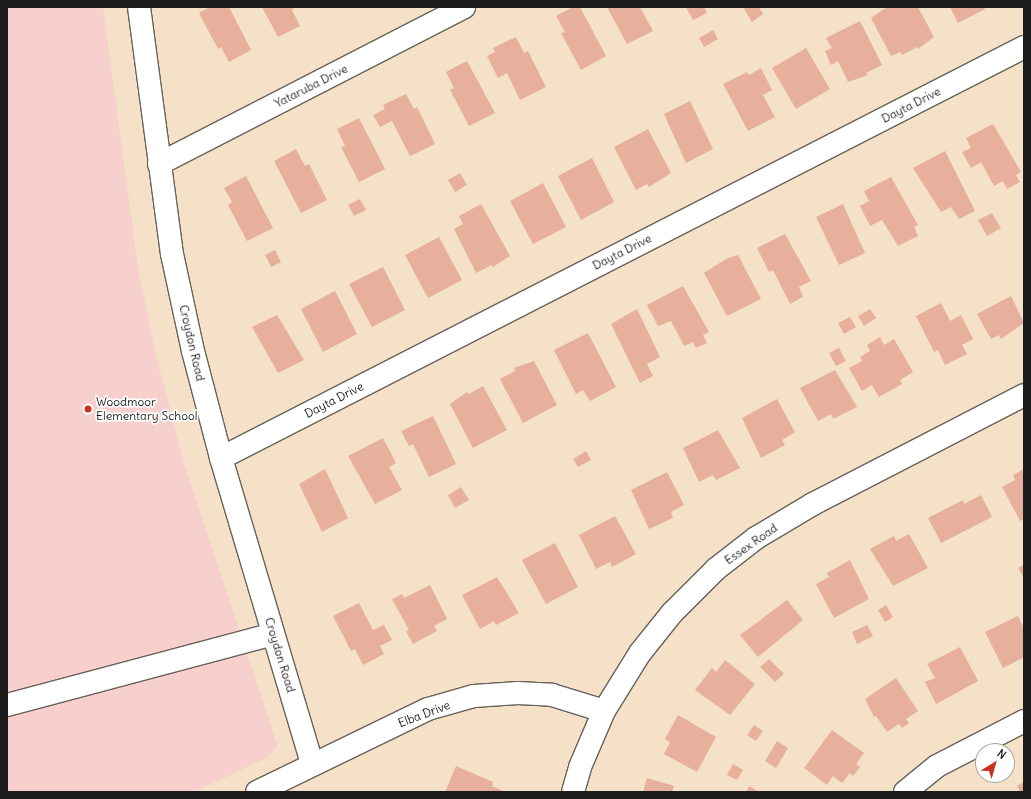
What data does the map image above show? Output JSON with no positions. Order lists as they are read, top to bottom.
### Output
{
  "streets": {
    "street": [
      "Yataruba Drive",
      "Dayta Drive",
      "Croydon Road",
      "Essex Road",
      "Elba Drive"
    ]
  },
  "crossings": [
    ["Yataruba Drive", "Croydon Road"],
    ["Dayta Drive", "Croydon Road"],
    ["Croydon Road", "Elba Drive"],
    ["Essex Road", "Elba Drive"]
  ],
  "places": ["Woodmoor Elementary School"],
  "north": "top right"
}
